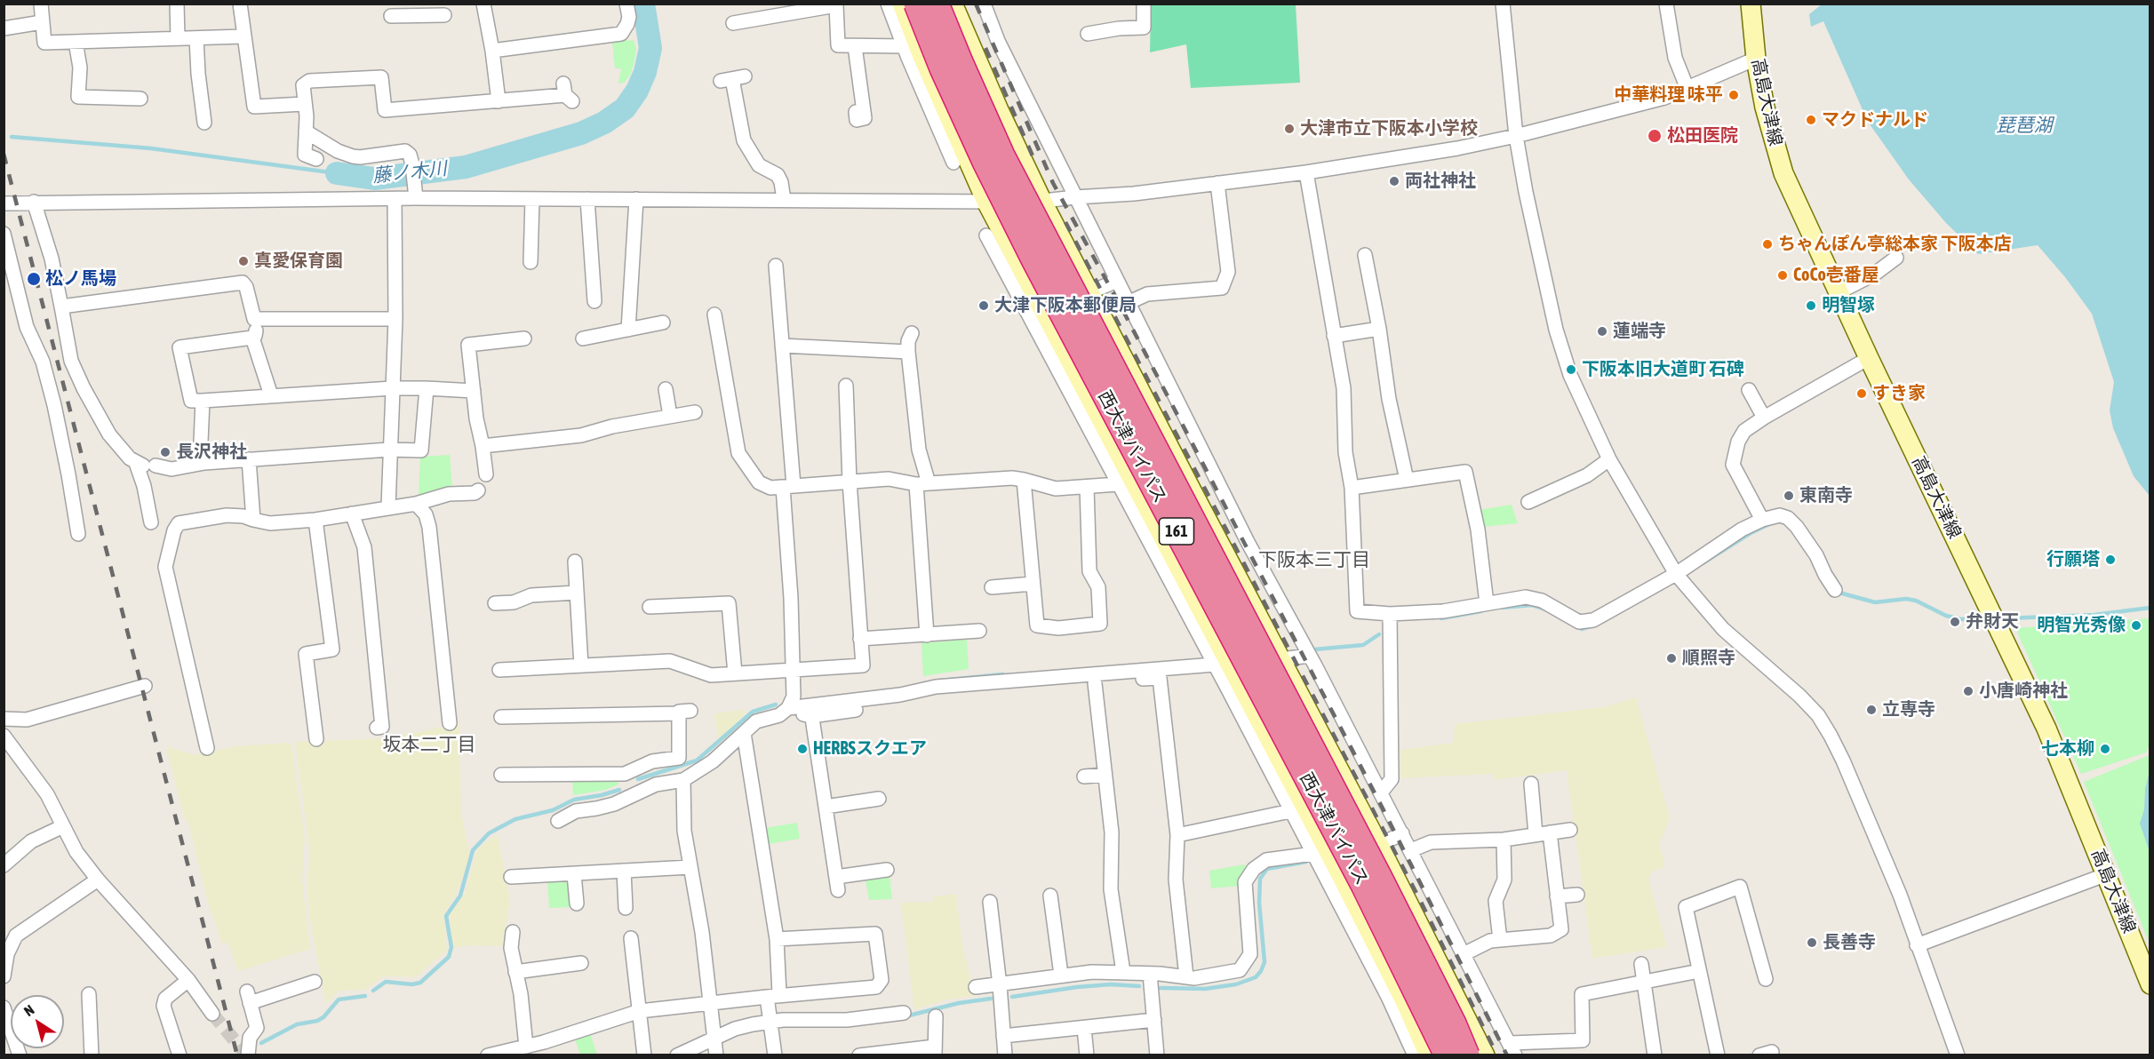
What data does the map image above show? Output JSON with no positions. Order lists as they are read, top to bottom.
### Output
{
  "streets": {
    "highway": ["西大津バイパス", "161"],
    "street": ["高島大津線"]
  },
  "districts": ["下阪本三丁目", "坂本二丁目"],
  "water": ["琵琶湖", "藤ノ木川"],
  "places": [
    "中華料理 味平",
    "マクドナルド",
    "大津市立下阪本小学校",
    "松田医院",
    "両社神社",
    "ちゃんぽん亭総本家 下阪本店",
    "真愛保育園",
    "CoCo壱番屋",
    "松ノ馬場",
    "大津下阪本郵便局",
    "明智塚",
    "蓮端寺",
    "下阪本旧大道町 石碑",
    "すき家",
    "長沢神社",
    "東南寺",
    "行願塔",
    "弁財天",
    "明智光秀像",
    "順照寺",
    "小唐崎神社",
    "立専寺",
    "HERBSスクエア",
    "七本柳",
    "長善寺"
  ],
  "north": "top left"
}
